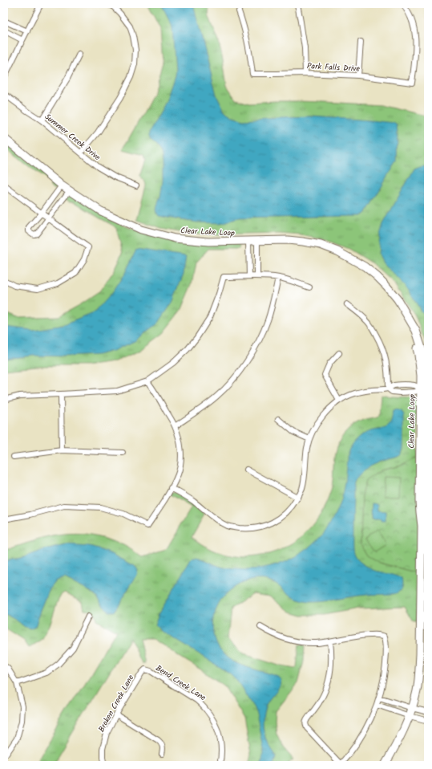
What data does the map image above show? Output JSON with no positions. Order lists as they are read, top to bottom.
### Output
{
  "streets": {
    "street": [
      "Park Falls Drive",
      "Summer Creek Drive",
      "Clear Lake Loop",
      "Bend Creek Lane",
      "Broken Creek Lane"
    ]
  },
  "crossings": [
    ["Bend Creek Lane", "Broken Creek Lane"]
  ]
}
